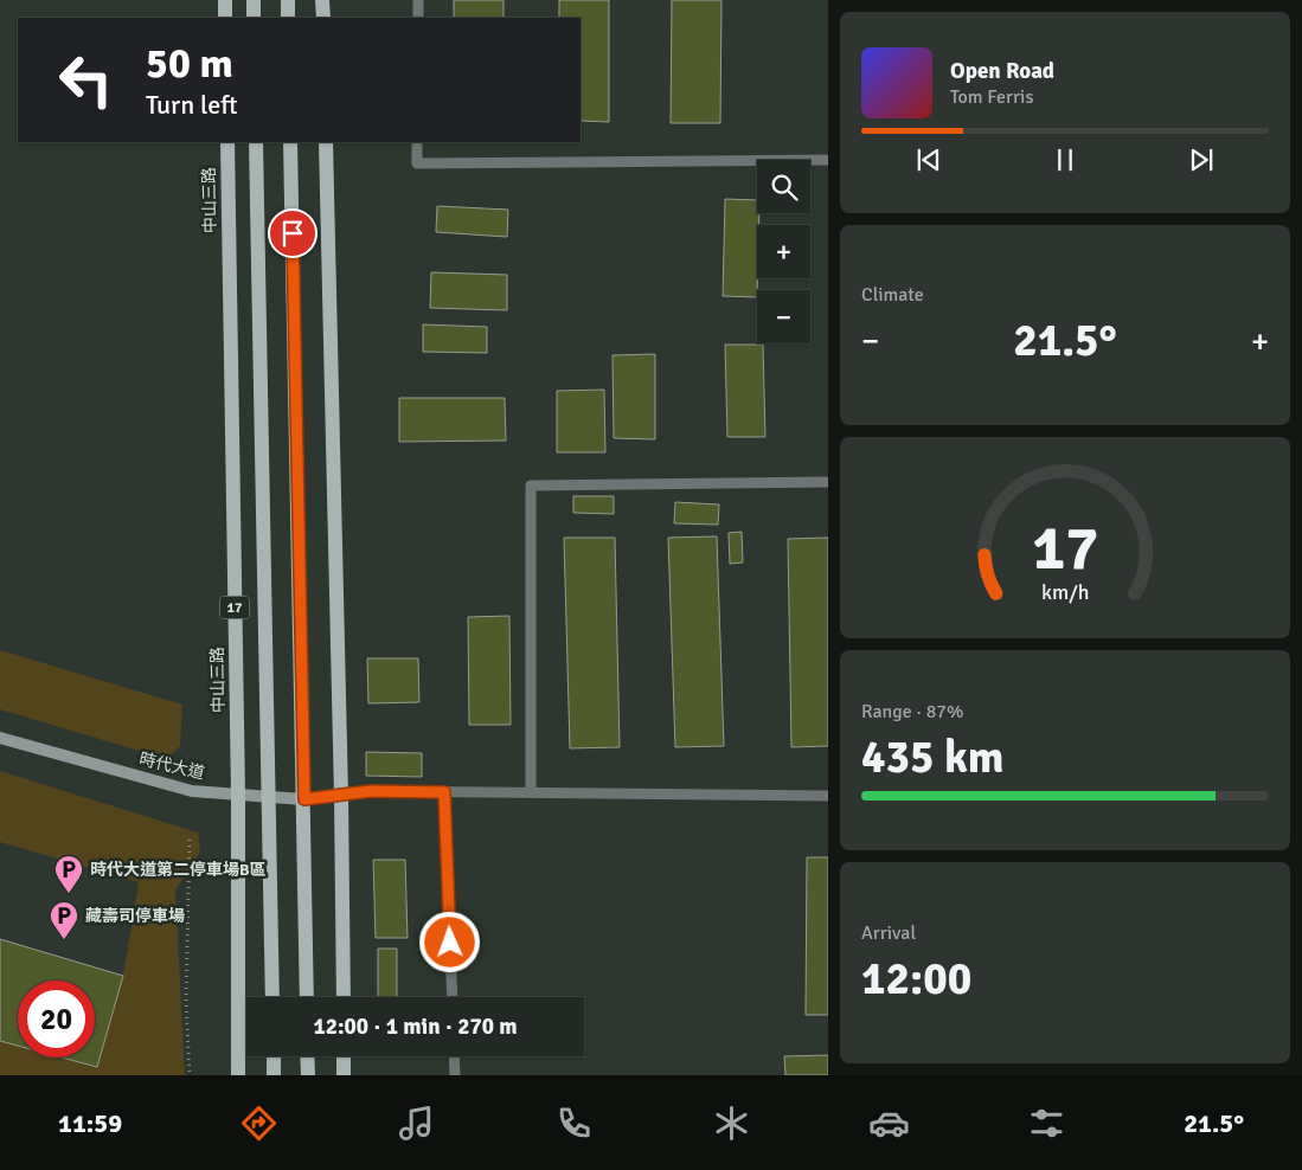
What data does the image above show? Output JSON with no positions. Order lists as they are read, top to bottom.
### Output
{
  "streets": {
    "main road": ["中山三路", "17"],
    "street": ["時代大道"]
  },
  "crossings": [
    ["中山三路", "時代大道"],
    ["17", "時代大道"]
  ],
  "places": {
    "parking": ["時代大道第二停車場B區", "藏壽司停車場"]
  },
  "page": {
    "turn": ["50 m", "Turn left"],
    "song": ["Open Road", "Tom Ferris"],
    "map_buttons": ["+", "−"],
    "tile": [
      "Climate",
      ["Range · 87%", "435 km"],
      ["Arrival", "12:00"]
    ],
    "heat": ["−", "21.5°", "+"],
    "limit": "20",
    "trip": "12:00 · 1 min · 270 m",
    "tabs": ["11:59", "21.5°"],
    "gauge": ["17", "km/h"]
  }
}
